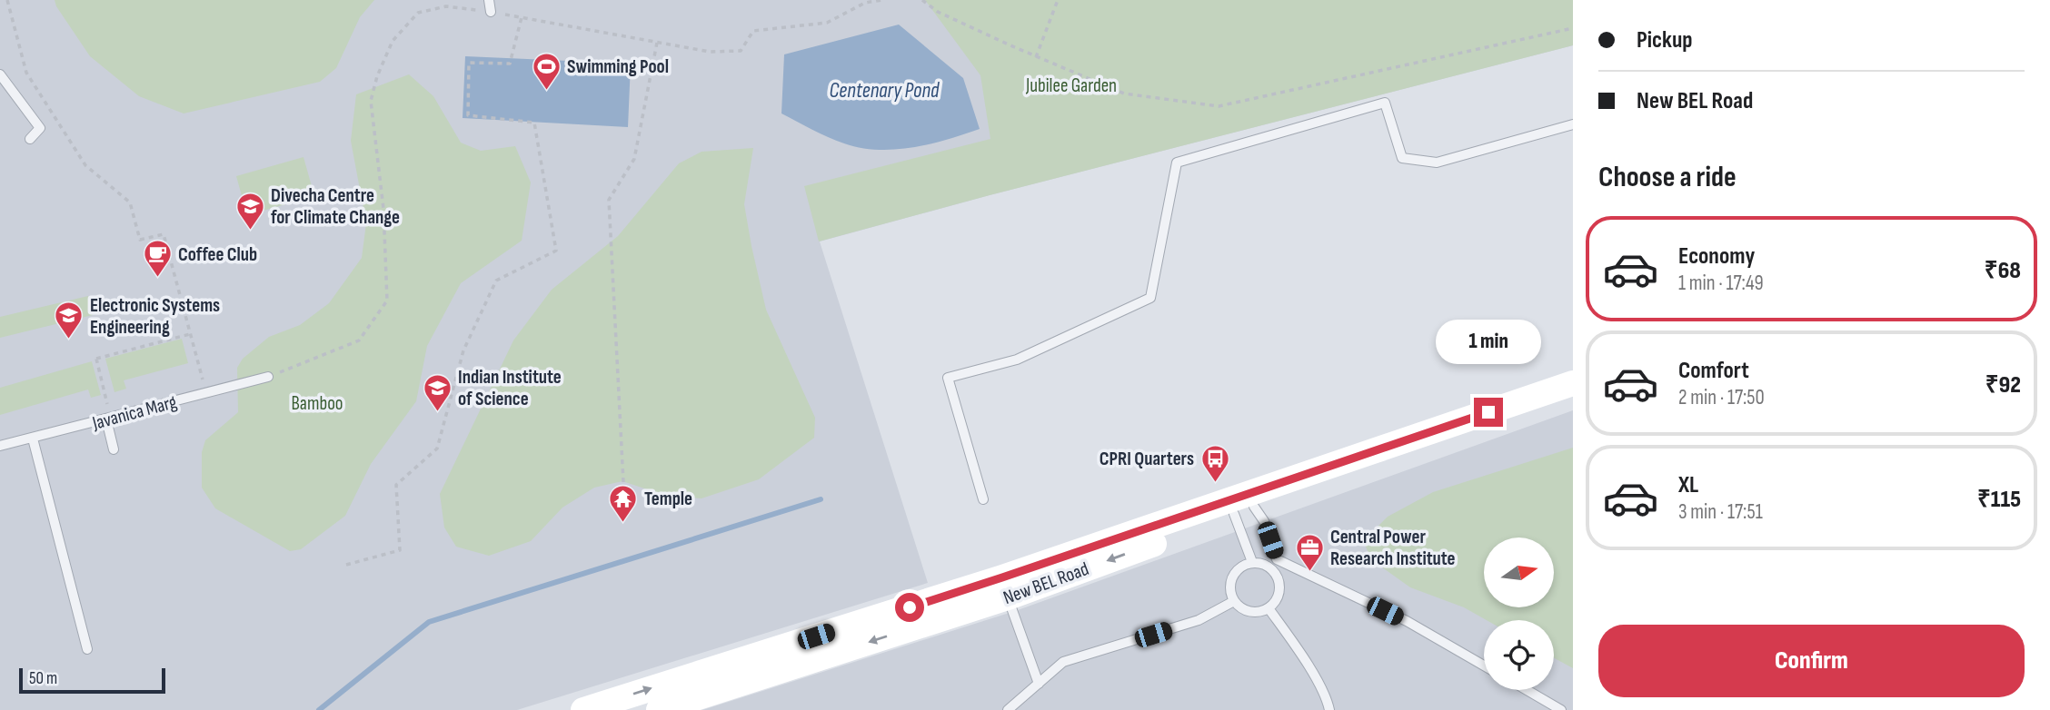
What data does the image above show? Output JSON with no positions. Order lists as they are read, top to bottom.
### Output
{
  "streets": {
    "main road": ["New BEL Road"],
    "lane": ["Javanica Marg"]
  },
  "water": ["Centenary Pond"],
  "parks": ["Jubilee Garden", "Bamboo"],
  "places": {
    "sports": ["Swimming Pool"],
    "school or university": ["Divecha Centre for Climate Change", "Electronic Systems Engineering", "Indian Institute of Science"],
    "cafe": ["Coffee Club"],
    "bus stop": ["CPRI Quarters"],
    "temple": ["Temple"],
    "office": ["Central Power Research Institute"]
  },
  "scale_bar": "50 m",
  "north": "right",
  "page": {
    "banner": ["Pickup", "New BEL Road"],
    "heading": "Choose a ride",
    "list": [
      {
        "name": "Economy",
        "note": "1 min · 17:49",
        "value": "₹68"
      },
      {
        "name": "Comfort",
        "note": "2 min · 17:50",
        "value": "₹92"
      },
      {
        "name": "XL",
        "note": "3 min · 17:51",
        "value": "₹115"
      }
    ],
    "bubble": "1 min",
    "buttons": "Confirm",
    "scale": "50 m"
  }
}
